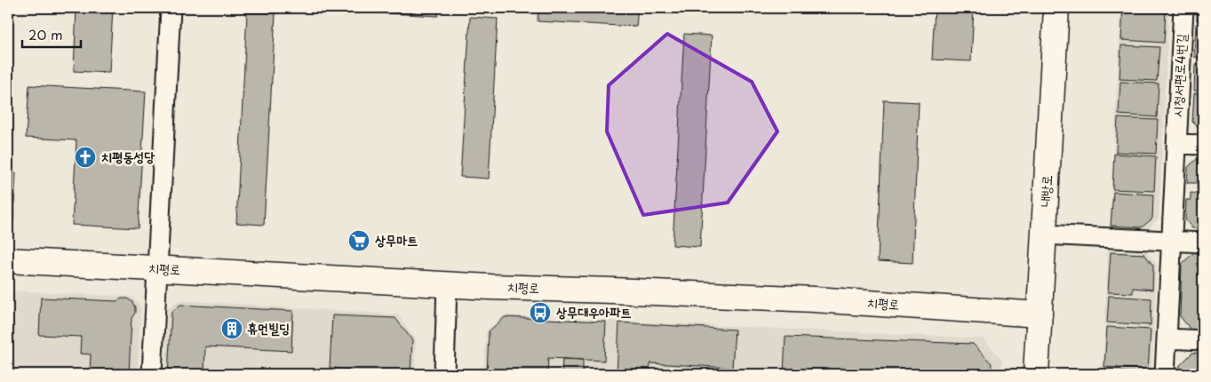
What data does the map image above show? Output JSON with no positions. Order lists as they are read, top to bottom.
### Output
{
  "streets": {
    "street": ["시청서편로4번길", "내방로", "치평로"]
  },
  "crossings": [
    ["내방로", "치평로"]
  ],
  "places": {
    "church": ["치평동성당"],
    "supermarket": ["상무마트"],
    "bus stop": ["상무대우아파트"],
    "building": ["휴먼빌딩"]
  },
  "scale_bar": "20 m"
}
